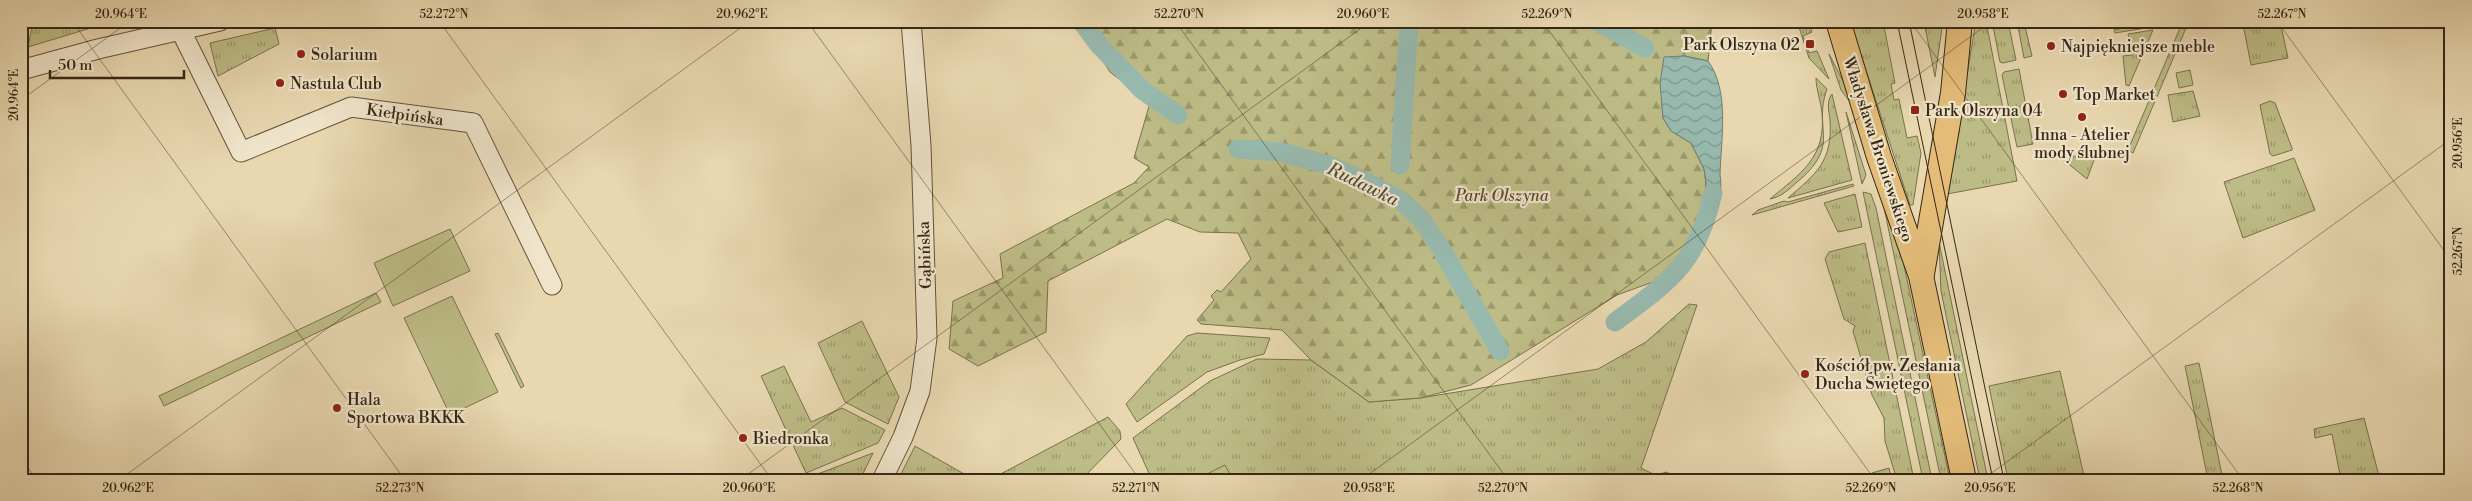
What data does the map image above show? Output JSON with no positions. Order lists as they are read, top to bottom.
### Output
{
  "streets": {
    "main road": ["Władysława Broniewskiego"],
    "street": ["Kiełpińska", "Gąbińska"]
  },
  "water": ["Rudawka"],
  "parks": ["Park Olszyna"],
  "places": {
    "transit": ["Park Olszyna 02", "Park Olszyna 04"],
    "other": [
      "Najpiękniejsze meble",
      "Solarium",
      "Nastula Club",
      "Top Market",
      "Inna - Atelier mody ślubnej",
      "Kościół pw. Zesłania Ducha Świętego",
      "Hala Sportowa BKKK",
      "Biedronka"
    ]
  },
  "scale_bar": "50 m",
  "coordinates": [
    "20.964°E",
    "52.272°N",
    "20.962°E",
    "52.270°N",
    "20.960°E",
    "52.269°N",
    "20.958°E",
    "52.267°N",
    "20.956°E",
    "52.273°N",
    "52.271°N",
    "52.268°N"
  ]
}
